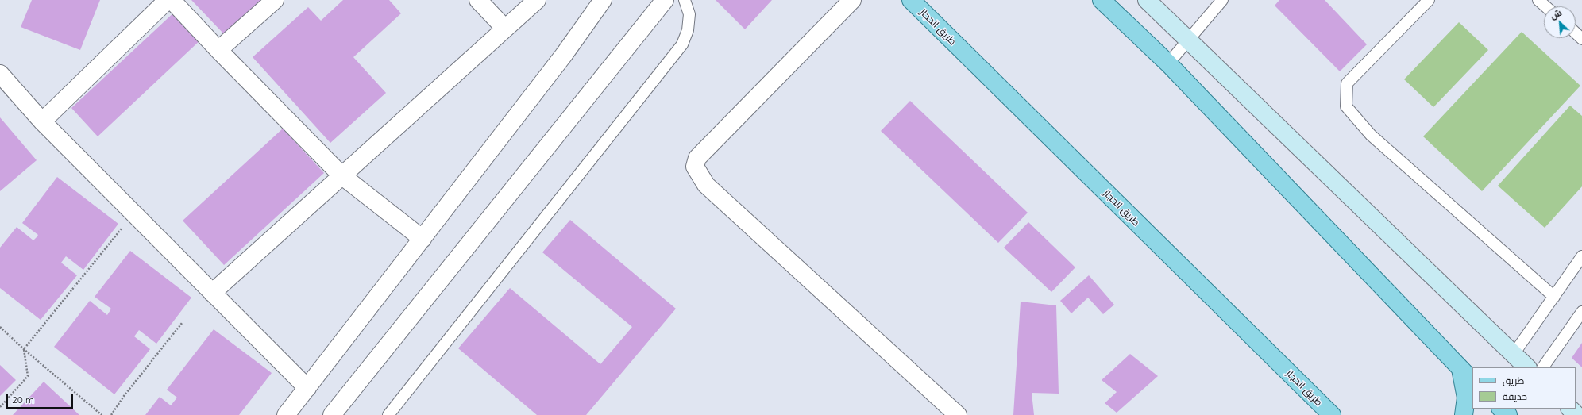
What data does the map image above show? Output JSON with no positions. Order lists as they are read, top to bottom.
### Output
{
  "streets": {
    "main road": ["طريق الحجاز"]
  },
  "legend": ["طريق", "حديقة"],
  "scale_bar": "20 m",
  "north": "top left"
}
